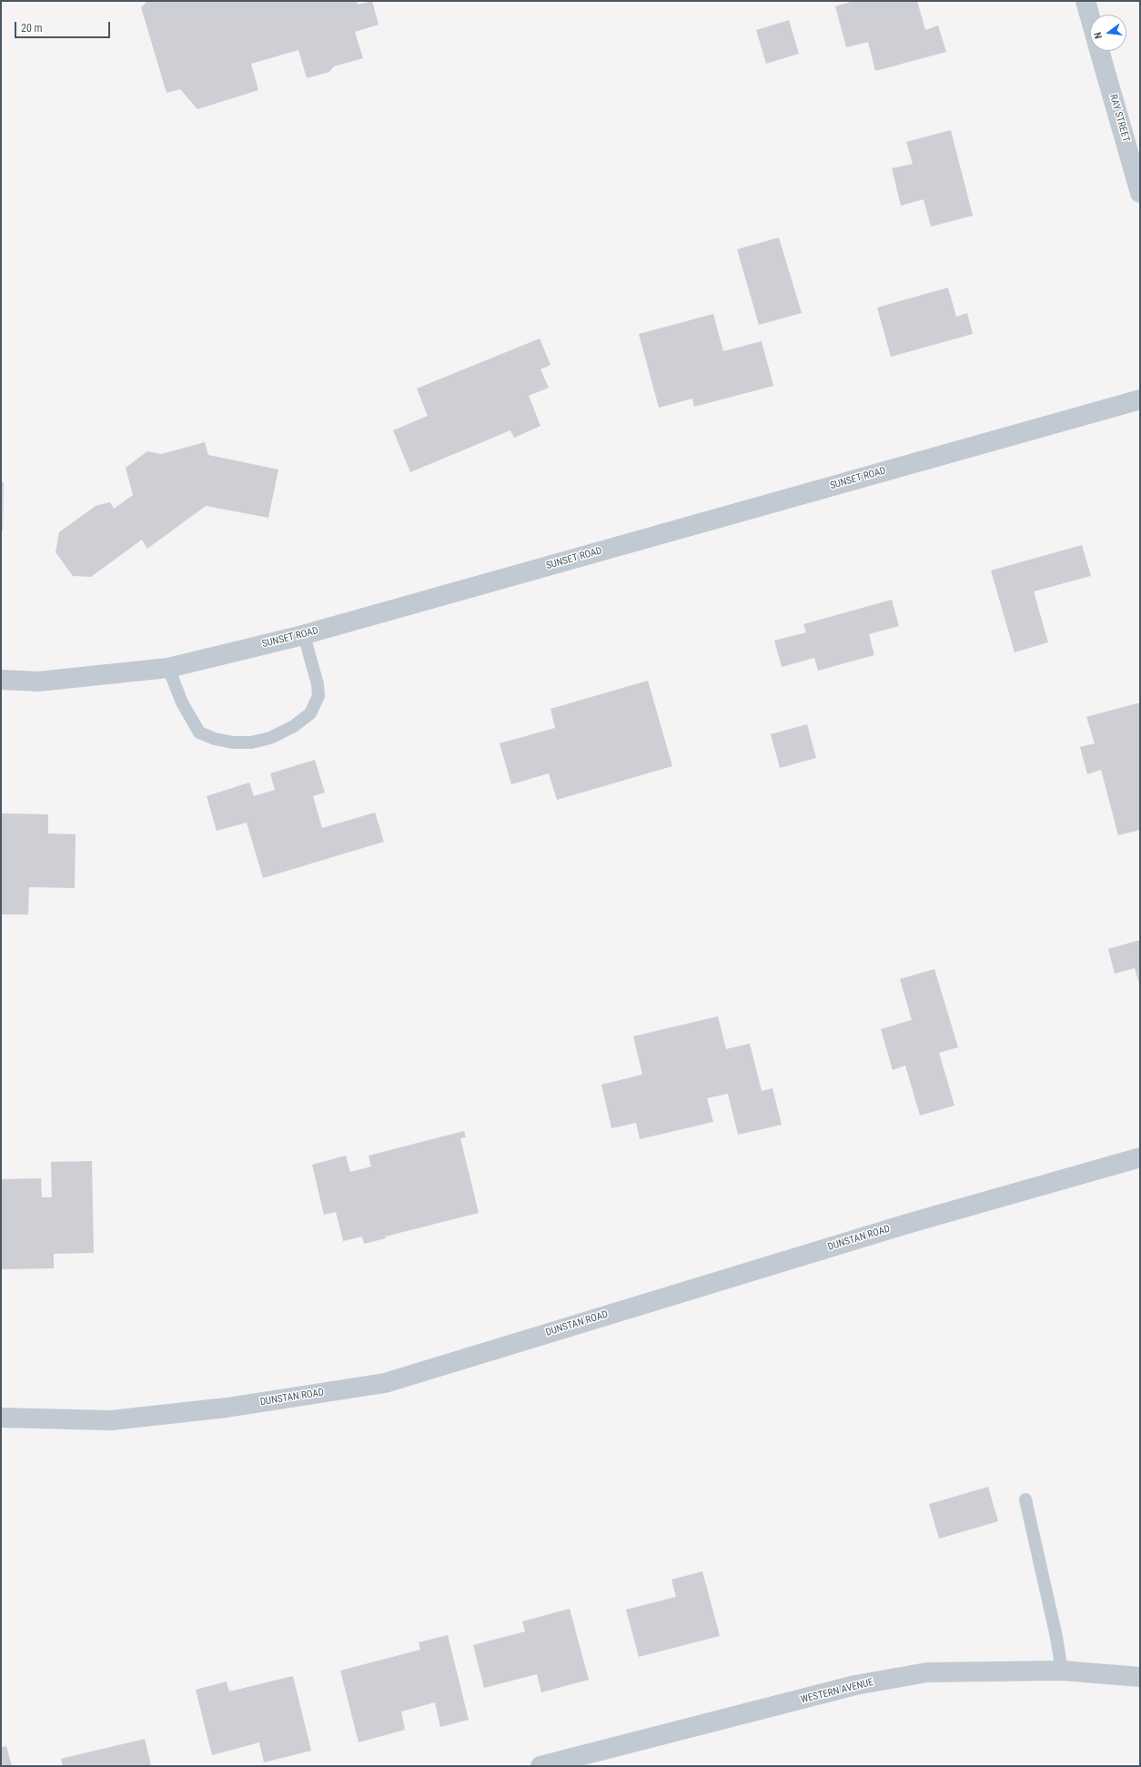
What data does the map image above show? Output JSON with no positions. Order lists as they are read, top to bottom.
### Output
{
  "streets": {
    "street": [
      "RAY STREET",
      "SUNSET ROAD",
      "DUNSTAN ROAD",
      "WESTERN AVENUE"
    ]
  },
  "scale_bar": "20 m",
  "north": "left"
}
